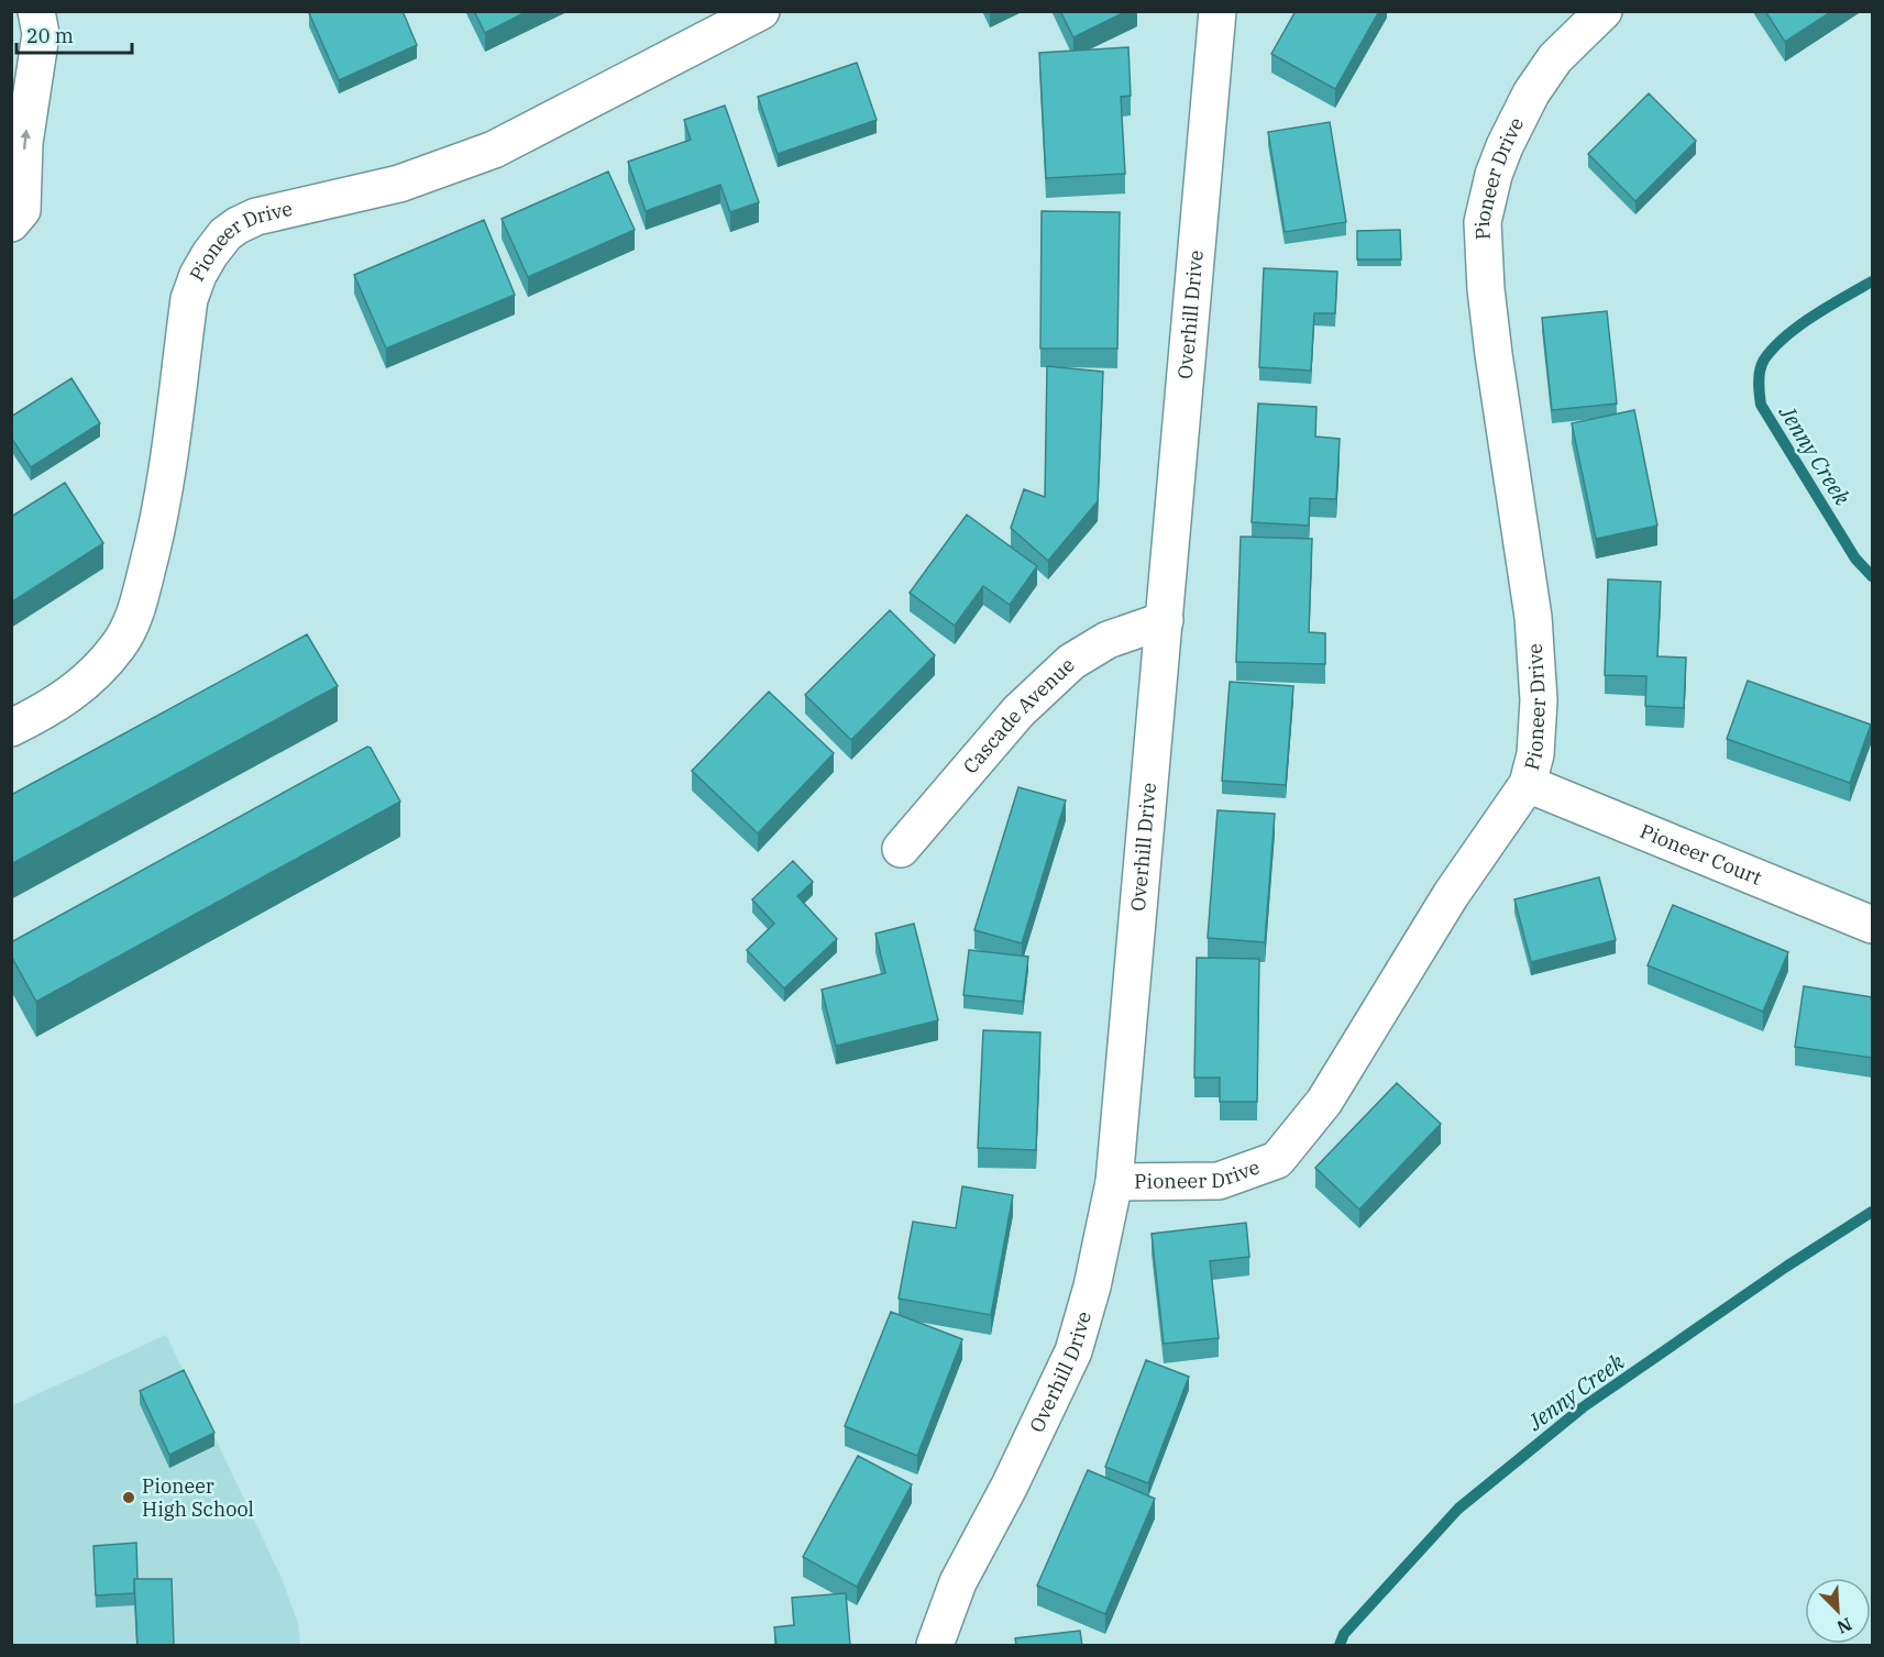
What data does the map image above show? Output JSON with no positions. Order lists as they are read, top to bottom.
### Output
{
  "streets": {
    "street": [
      "Pioneer Drive",
      "Overhill Drive",
      "Cascade Avenue",
      "Pioneer Court"
    ]
  },
  "crossings": [
    ["Pioneer Drive", "Overhill Drive"],
    ["Pioneer Drive", "Pioneer Court"],
    ["Overhill Drive", "Cascade Avenue"]
  ],
  "water": ["Jenny Creek"],
  "places": ["Pioneer High School"],
  "scale_bar": "20 m",
  "north": "bottom right"
}
